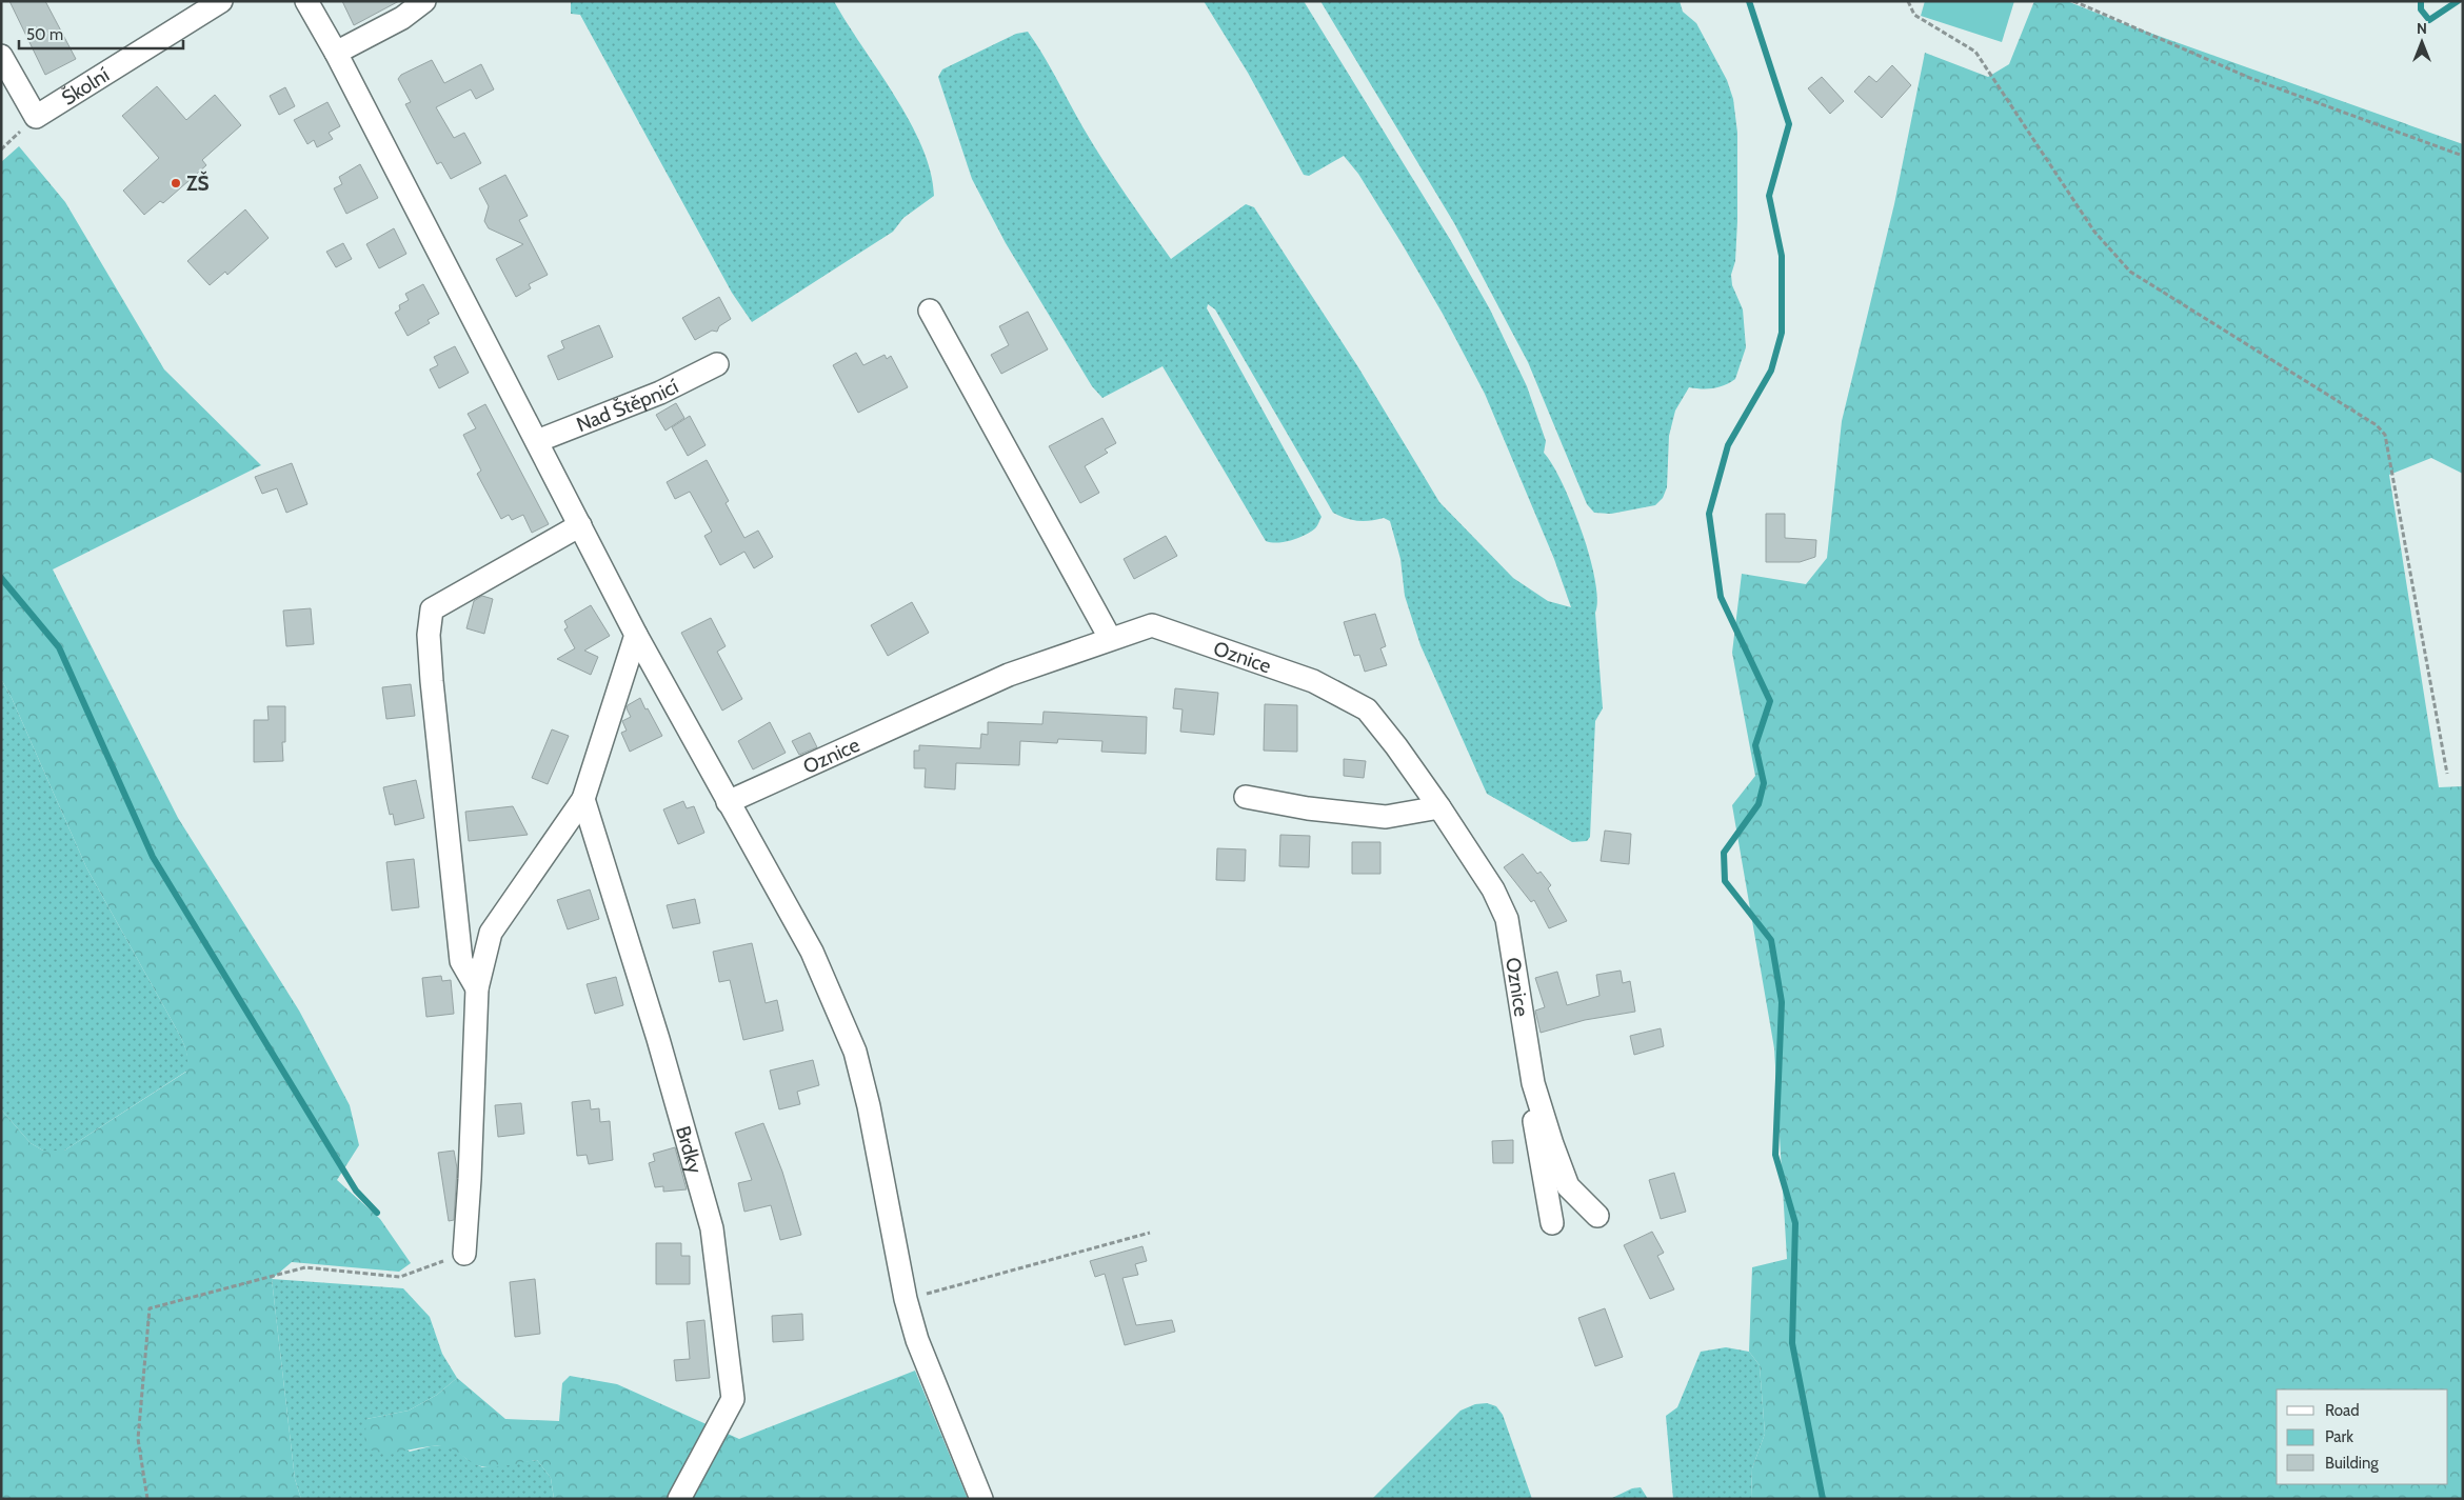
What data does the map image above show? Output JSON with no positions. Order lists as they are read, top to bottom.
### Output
{
  "streets": {
    "street": [
      "Školní",
      "Nad Štěpnicí",
      "Oznice",
      "Brdky"
    ]
  },
  "places": ["ZŠ"],
  "legend": ["Road", "Park", "Building"],
  "scale_bar": "50 m",
  "north": "top"
}
